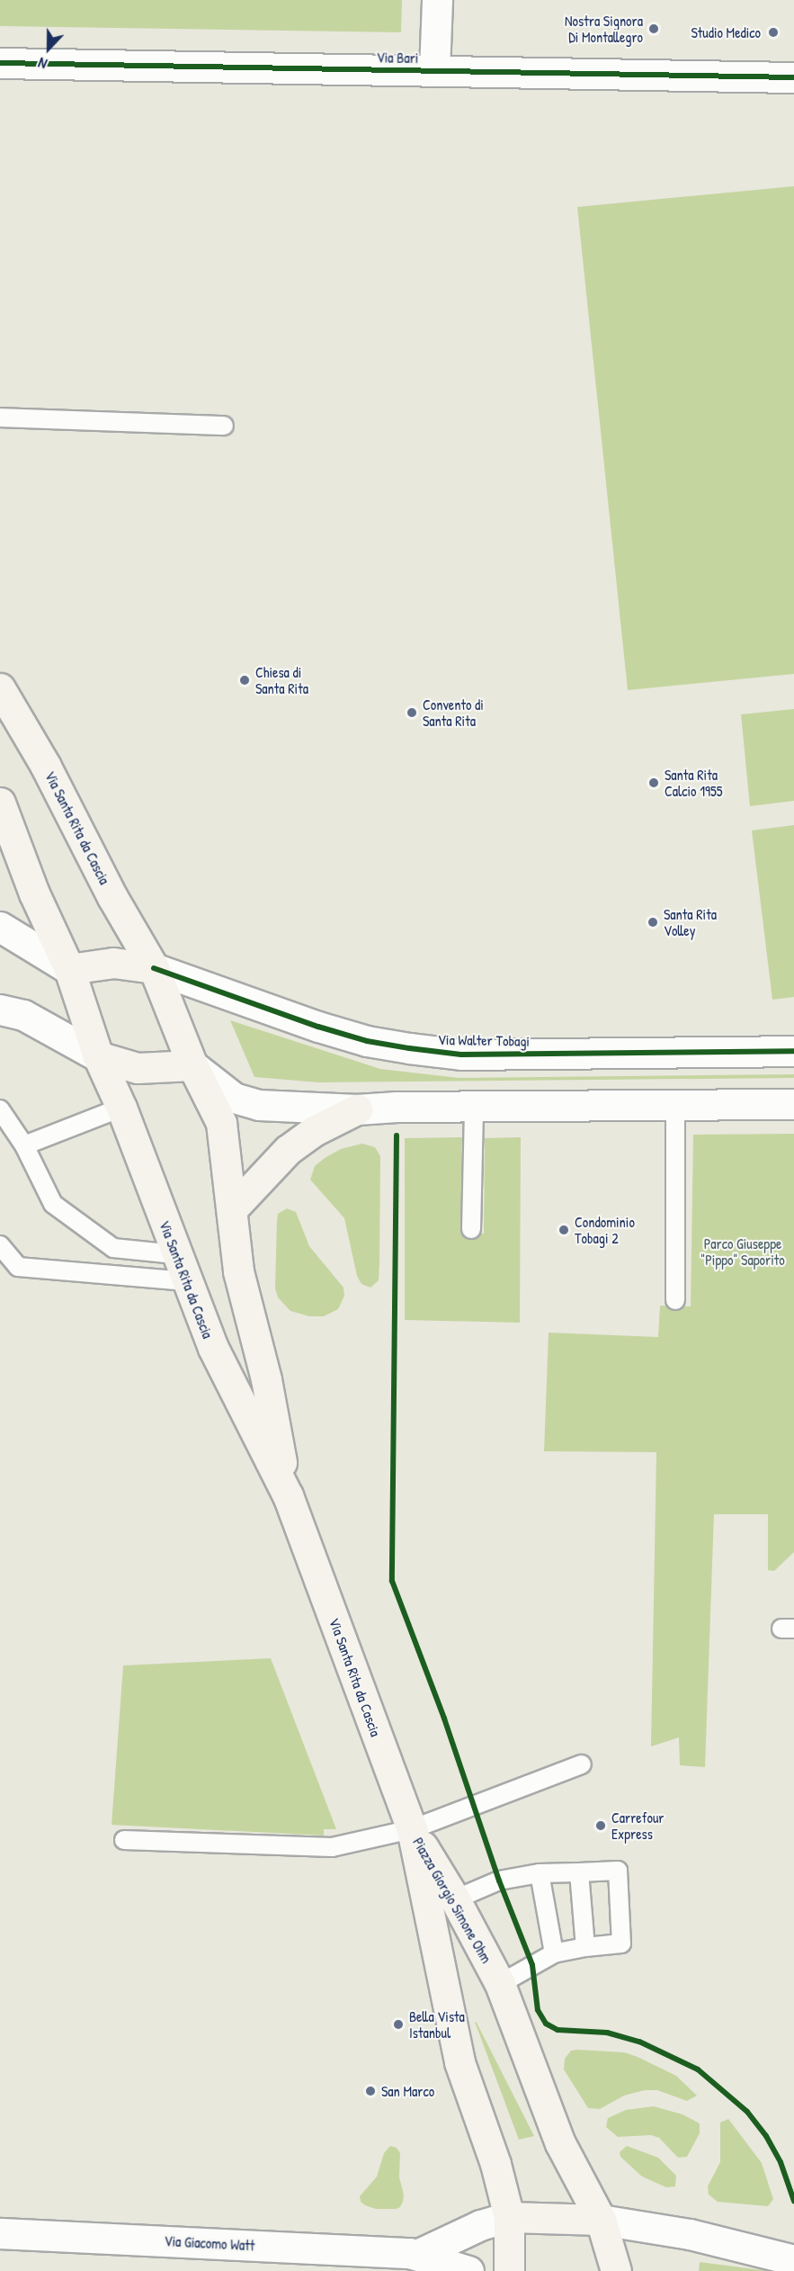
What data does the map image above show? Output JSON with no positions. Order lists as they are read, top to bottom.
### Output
{
  "streets": {
    "main road": ["Via Santa Rita da Cascia", "Piazza Giorgio Simone Ohm"],
    "street": ["Via Bari", "Via Walter Tobagi", "Via Giacomo Watt"]
  },
  "crossings": [
    ["Via Santa Rita da Cascia", "Via Walter Tobagi"],
    ["Via Santa Rita da Cascia", "Piazza Giorgio Simone Ohm"]
  ],
  "parks": ["Parco Giuseppe \"Pippo\" Saporito"],
  "places": [
    "Nostra Signora Di Montallegro",
    "Studio Medico",
    "Chiesa di Santa Rita",
    "Convento di Santa Rita",
    "Santa Rita Calcio 1955",
    "Santa Rita Volley",
    "Condominio Tobagi 2",
    "Carrefour Express",
    "Bella Vista Istanbul",
    "San Marco"
  ],
  "north": "bottom"
}
